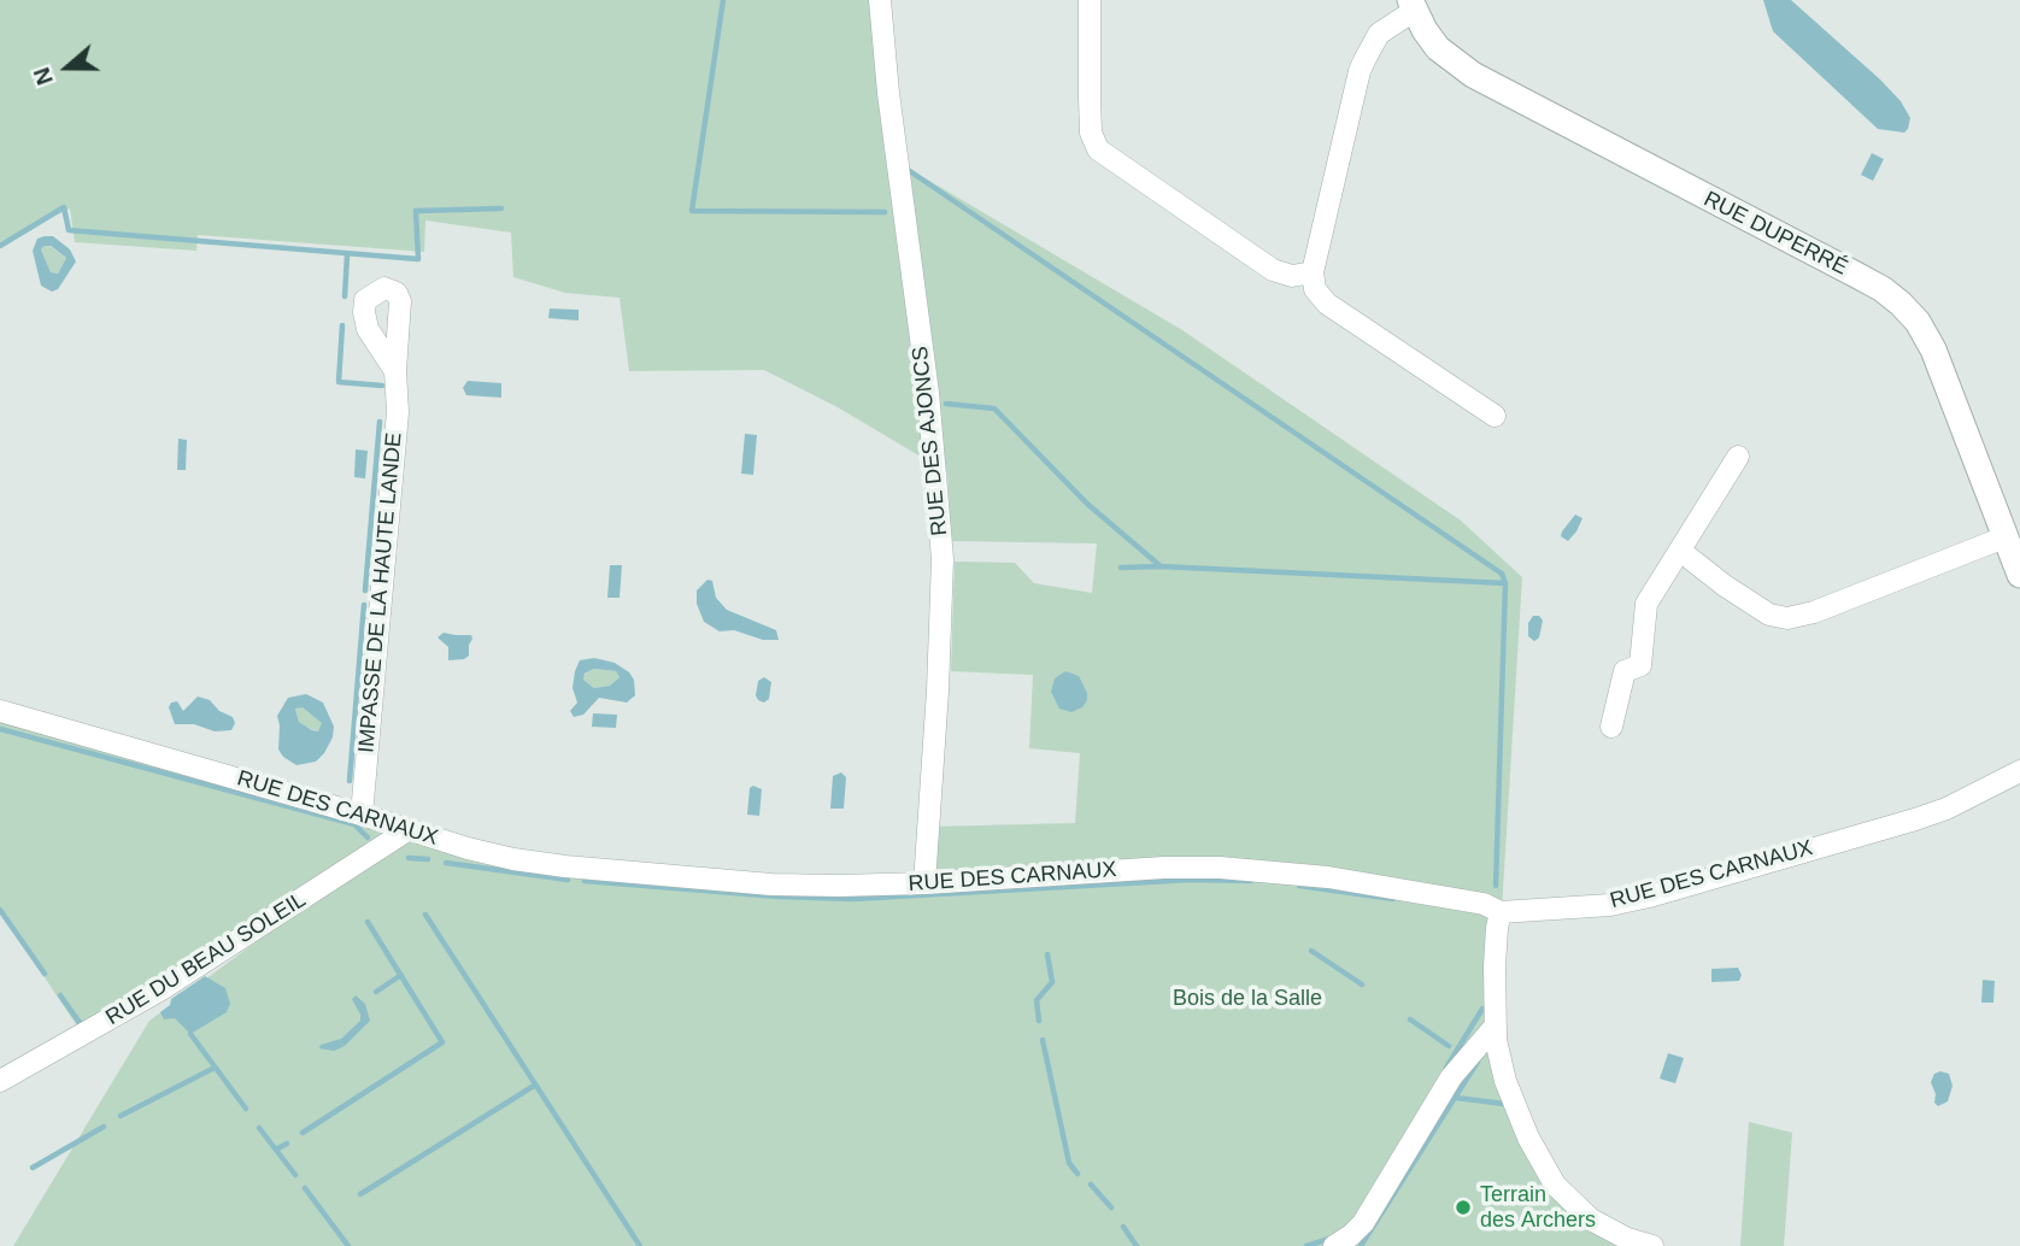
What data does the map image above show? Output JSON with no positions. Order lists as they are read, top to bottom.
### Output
{
  "streets": {
    "street": [
      "RUE DUPERRÉ",
      "RUE DES AJONCS",
      "IMPASSE DE LA HAUTE LANDE",
      "RUE DES CARNAUX",
      "RUE DU BEAU SOLEIL"
    ]
  },
  "crossings": [
    ["RUE DES AJONCS", "RUE DES CARNAUX"],
    ["IMPASSE DE LA HAUTE LANDE", "RUE DES CARNAUX"],
    ["RUE DES CARNAUX", "RUE DU BEAU SOLEIL"]
  ],
  "parks": ["Bois de la Salle"],
  "places": ["Terrain des Archers"],
  "north": "left"
}
